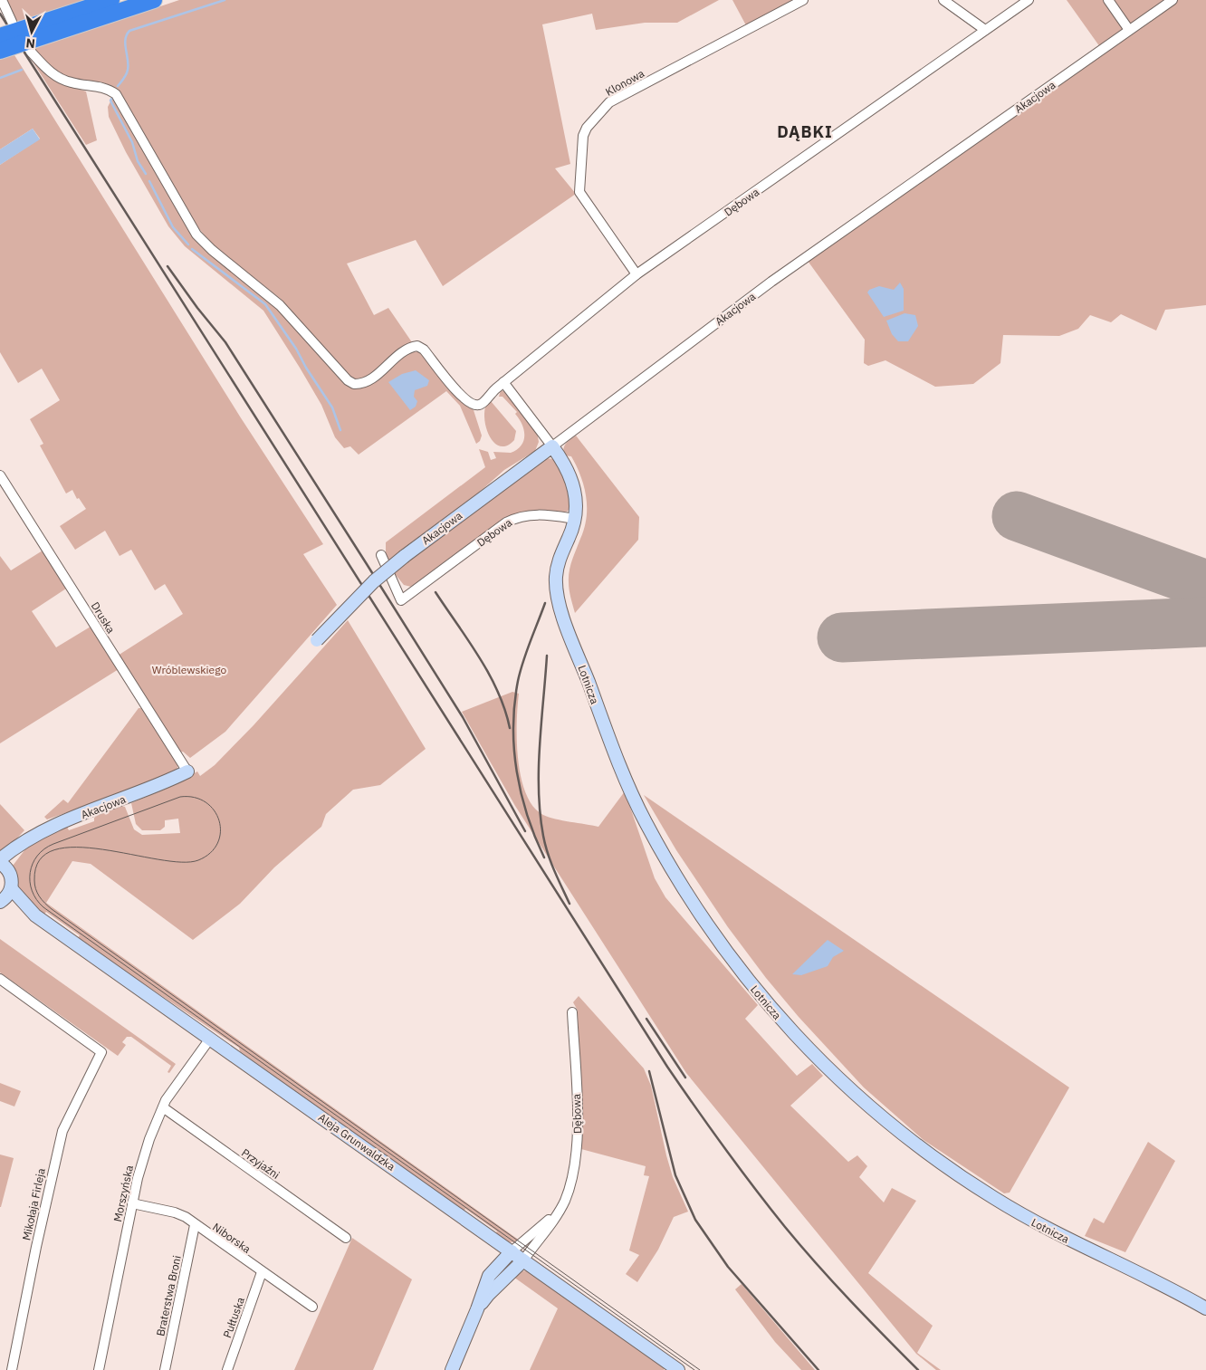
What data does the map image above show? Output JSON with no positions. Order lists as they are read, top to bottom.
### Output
{
  "streets": {
    "street": [
      "Klonowa",
      "Akacjowa",
      "Dębowa",
      "Druska",
      "Lotnicza",
      "Aleja Grunwaldzka",
      "Przyjaźni",
      "Morszyńska",
      "Mikołaja Firleja",
      "Niborska",
      "Braterstwa Broni",
      "Pułtuska"
    ]
  },
  "crossings": [
    ["Klonowa", "Dębowa"],
    ["Akacjowa", "Druska"],
    ["Dębowa", "Lotnicza"],
    ["Dębowa", "Aleja Grunwaldzka"],
    ["Aleja Grunwaldzka", "Morszyńska"],
    ["Przyjaźni", "Morszyńska"],
    ["Morszyńska", "Niborska"],
    ["Niborska", "Braterstwa Broni"],
    ["Niborska", "Pułtuska"]
  ],
  "districts": ["DĄBKI"],
  "parks": ["Wróblewskiego"],
  "north": "bottom"
}
